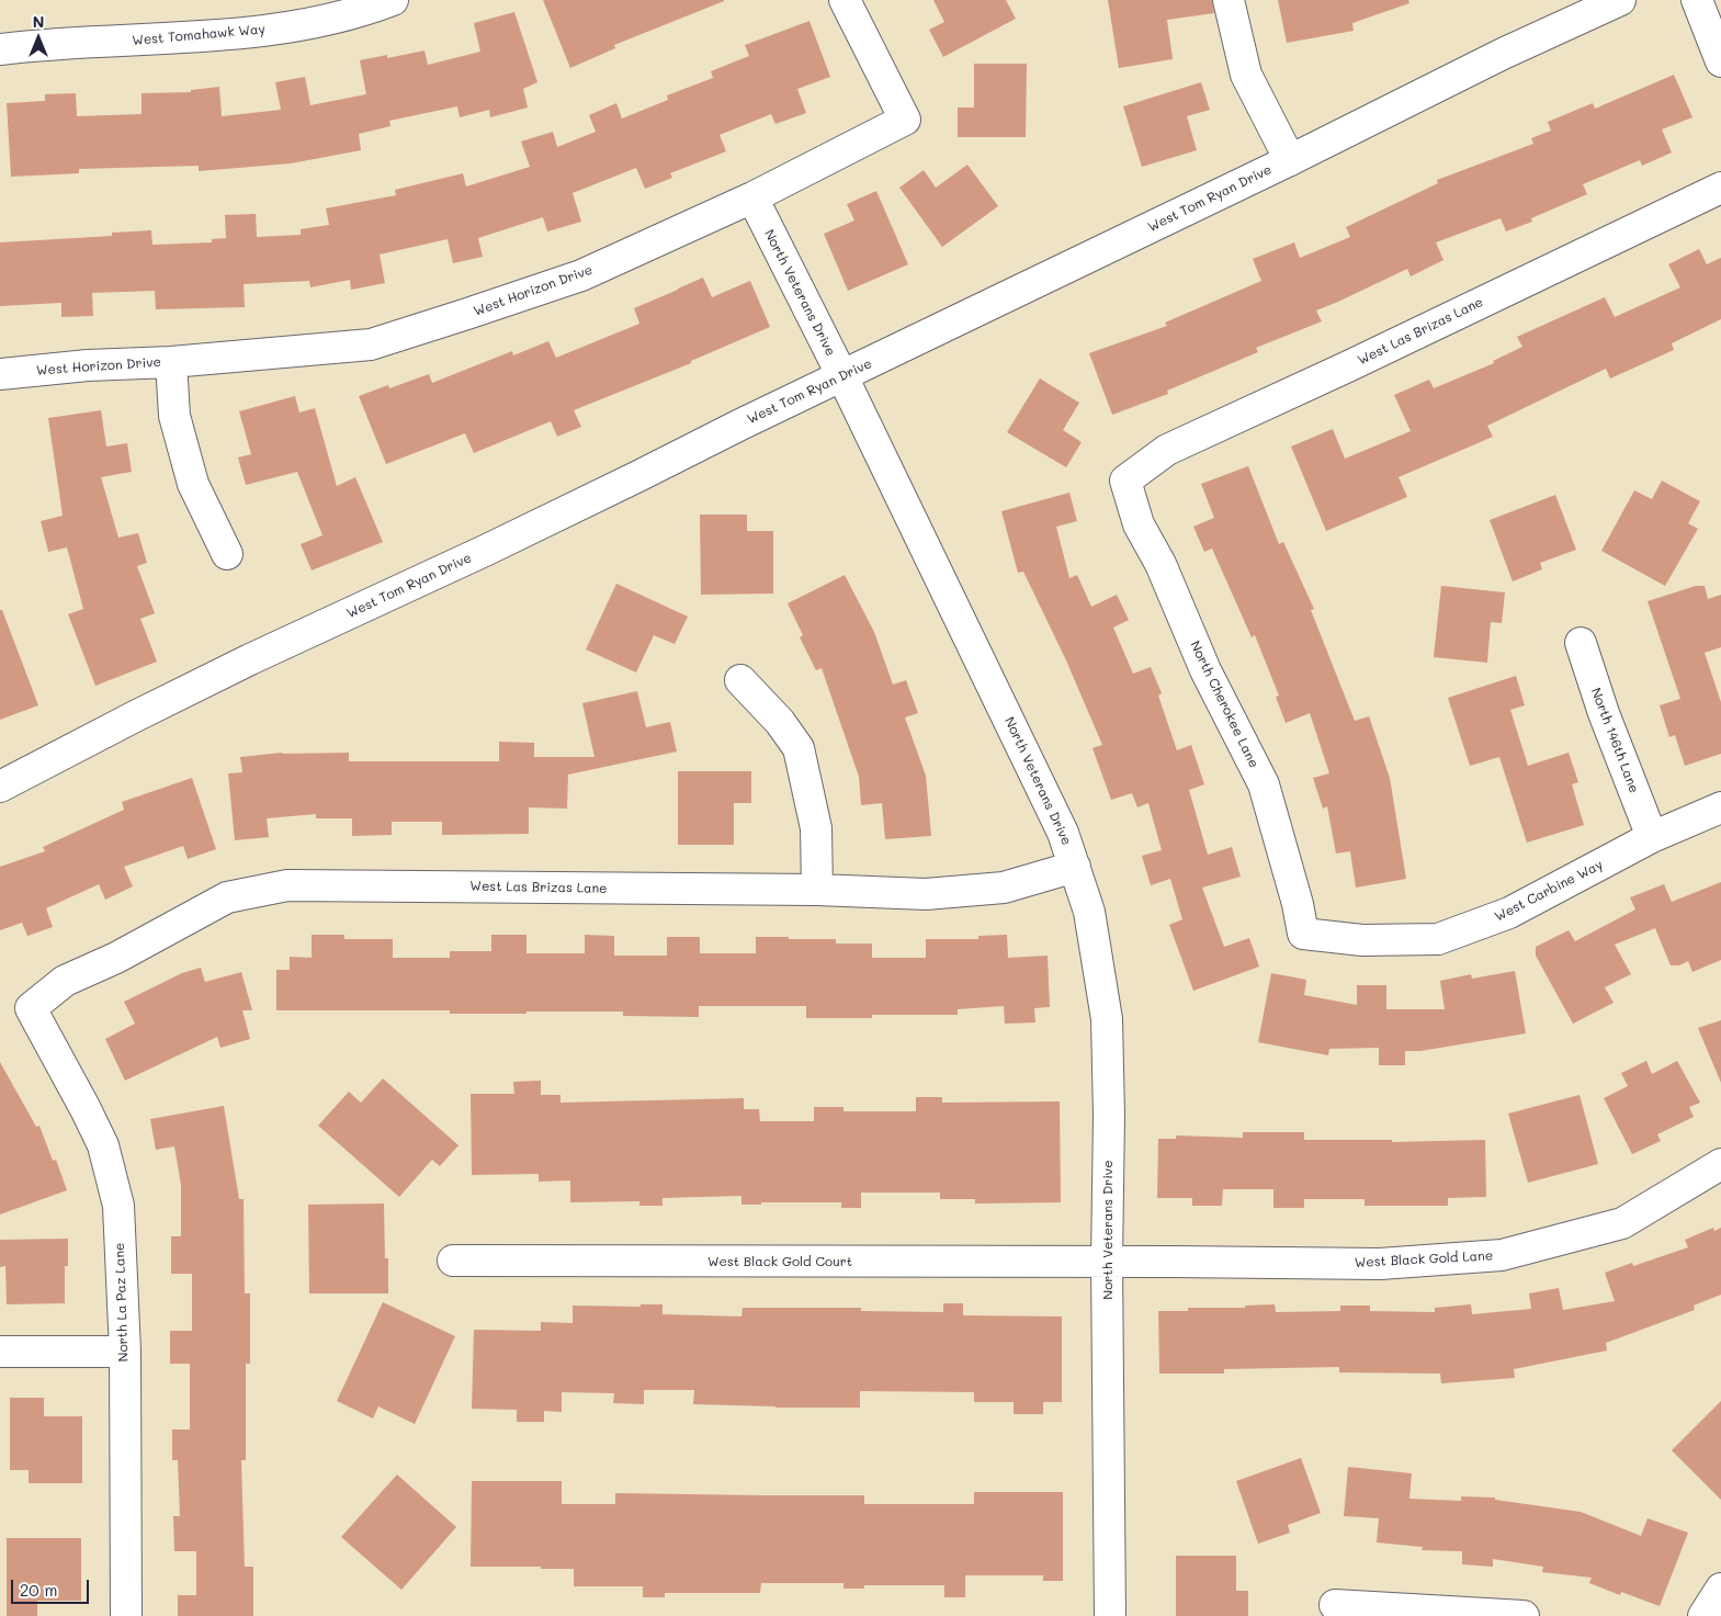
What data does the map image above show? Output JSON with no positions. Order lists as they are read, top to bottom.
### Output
{
  "streets": {
    "street": [
      "West Tomahawk Way",
      "West Tom Ryan Drive",
      "West Horizon Drive",
      "North Veterans Drive",
      "West Las Brizas Lane",
      "North Cherokee Lane",
      "North 146th Lane",
      "West Carbine Way",
      "West Black Gold Lane",
      "West Black Gold Court",
      "North La Paz Lane"
    ]
  },
  "crossings": [
    ["West Tom Ryan Drive", "North Veterans Drive"],
    ["West Horizon Drive", "North Veterans Drive"],
    ["North Veterans Drive", "West Las Brizas Lane"],
    ["North Veterans Drive", "West Black Gold Lane"],
    ["North Veterans Drive", "West Black Gold Court"],
    ["West Las Brizas Lane", "North Cherokee Lane"],
    ["West Las Brizas Lane", "North La Paz Lane"],
    ["North Cherokee Lane", "West Carbine Way"],
    ["North 146th Lane", "West Carbine Way"],
    ["West Black Gold Lane", "West Black Gold Court"]
  ],
  "scale_bar": "20 m",
  "north": "top"
}
